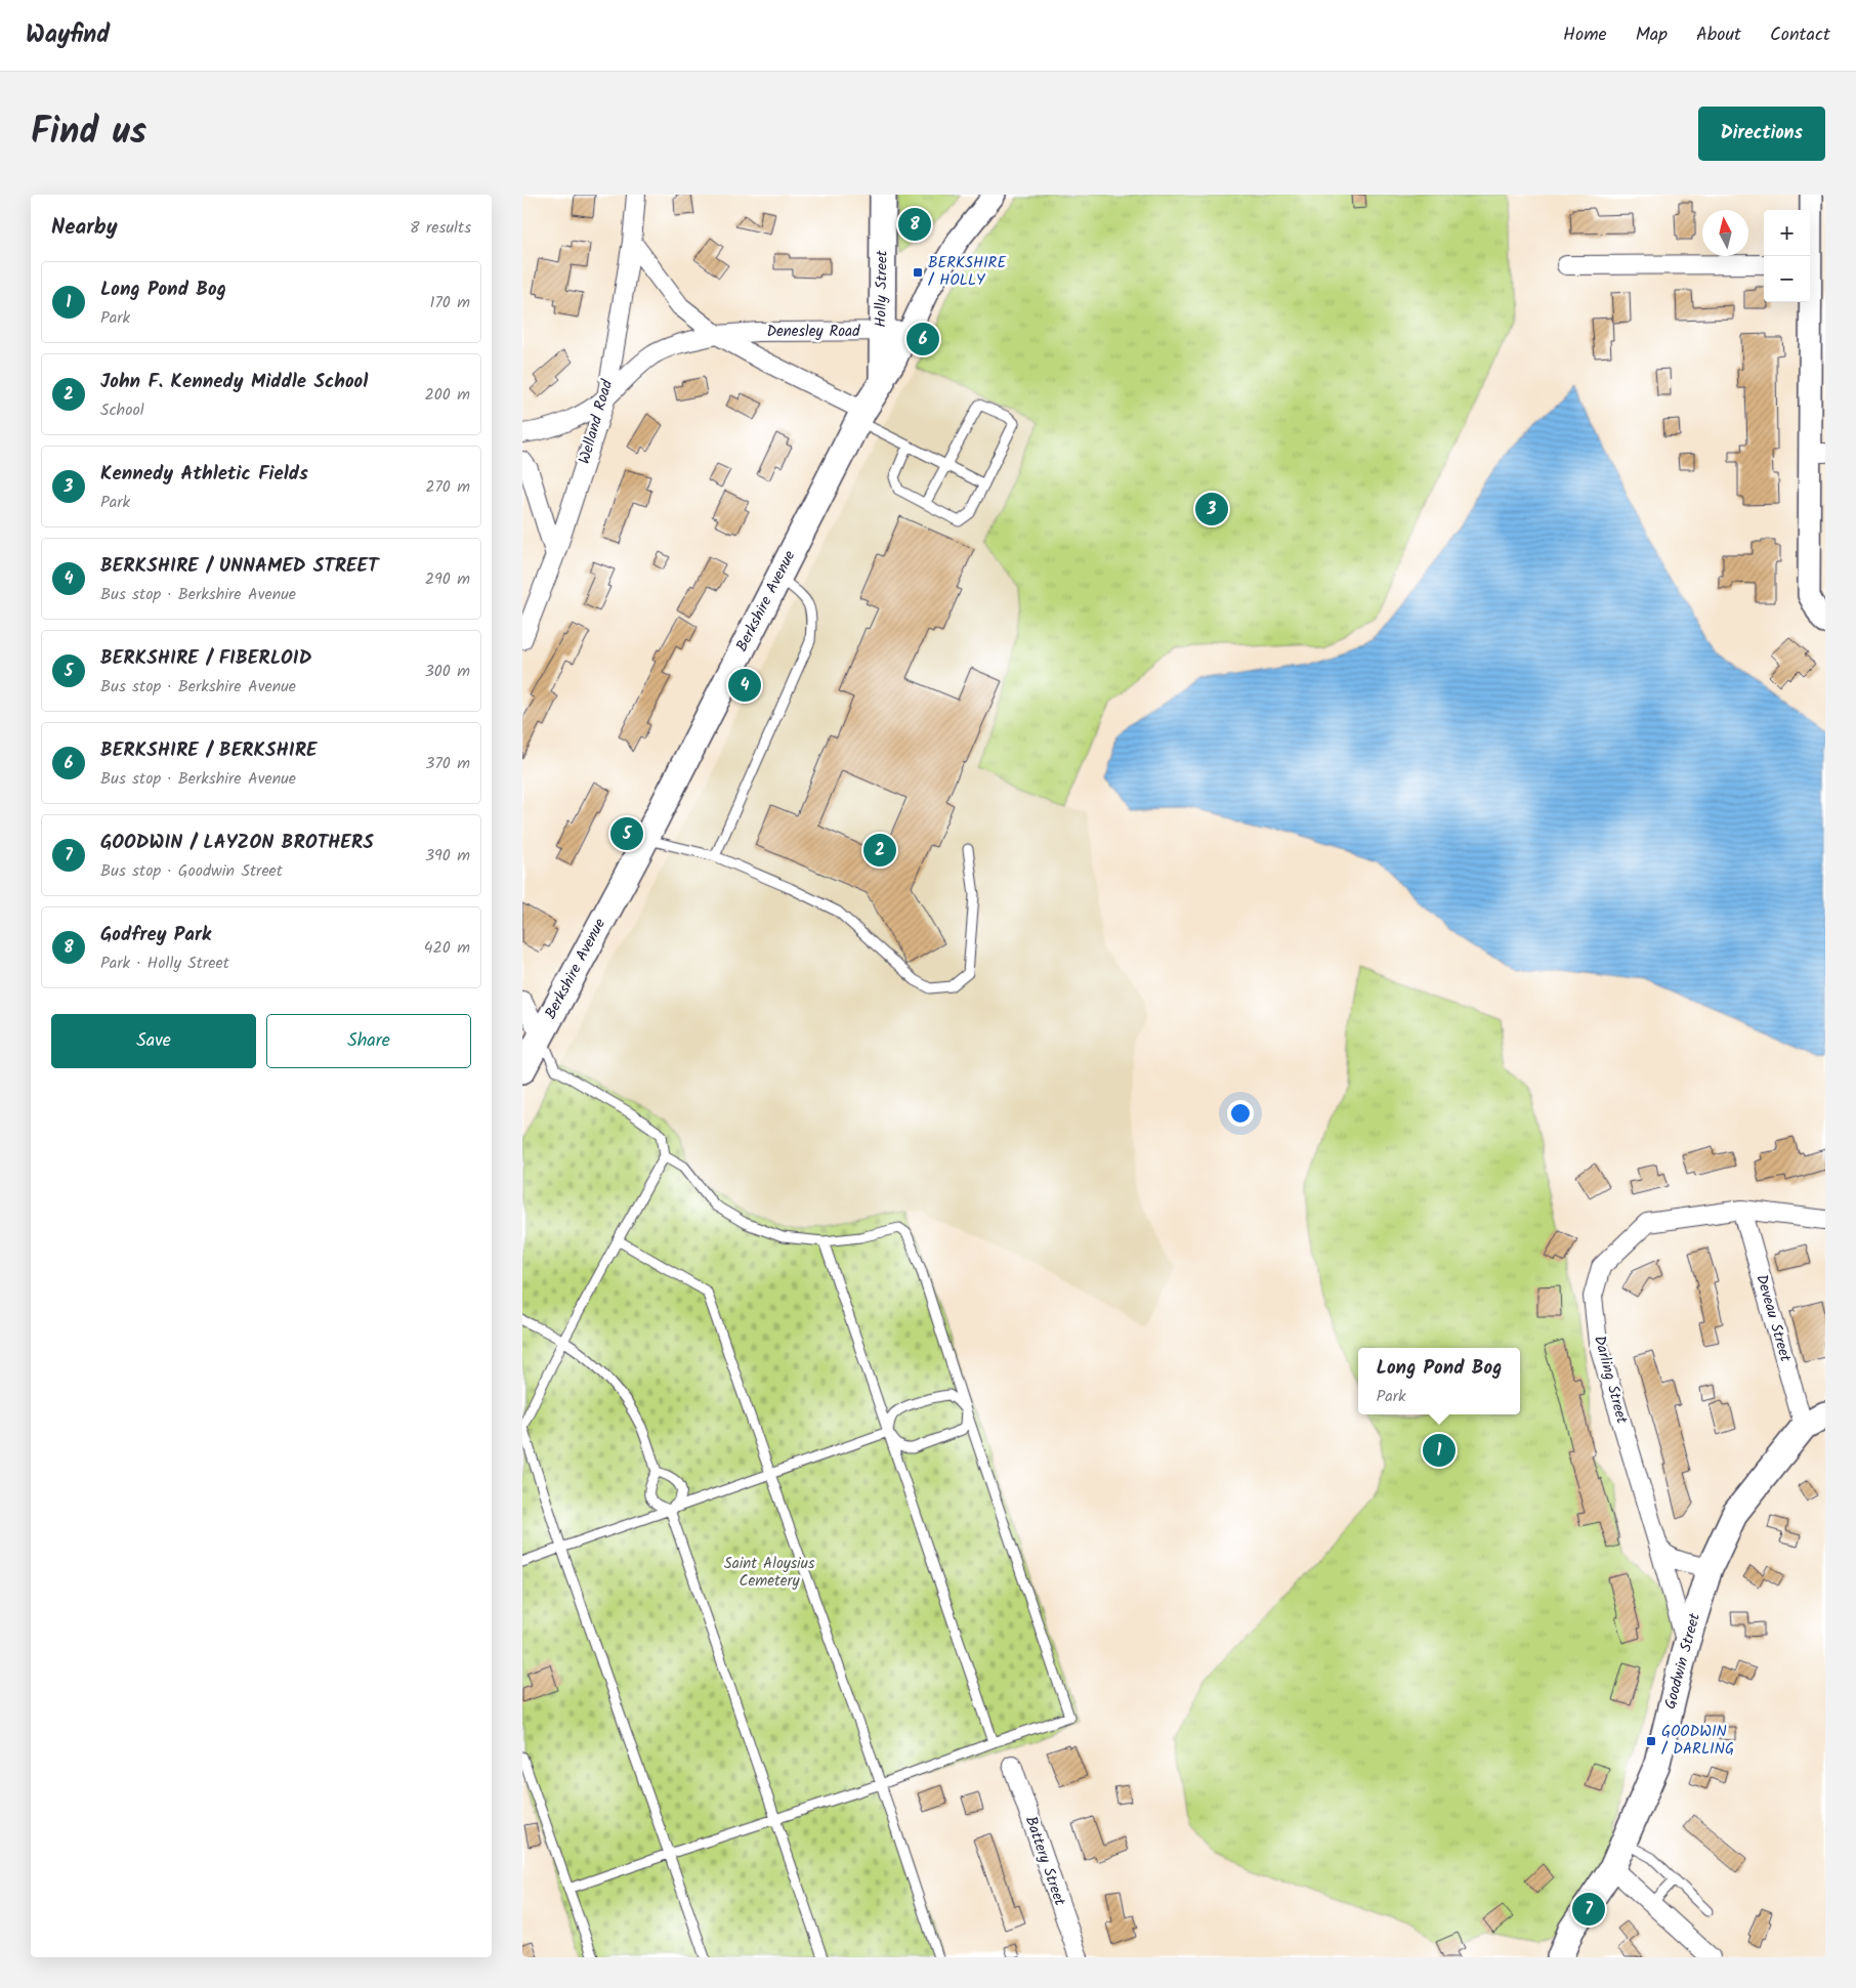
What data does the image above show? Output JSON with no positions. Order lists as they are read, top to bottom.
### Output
{
  "streets": {
    "main road": ["Holly Street", "Berkshire Avenue", "Goodwin Street"],
    "street": [
      "Denesley Road",
      "Welland Road",
      "Deveau Street",
      "Darling Street",
      "Battery Street"
    ]
  },
  "crossings": [
    ["Holly Street", "Denesley Road"],
    ["Holly Street", "Berkshire Avenue"],
    ["Denesley Road", "Welland Road"],
    ["Denesley Road", "Berkshire Avenue"],
    ["Deveau Street", "Darling Street"],
    ["Deveau Street", "Goodwin Street"],
    ["Darling Street", "Goodwin Street"]
  ],
  "parks": ["Saint Aloysius Cemetery"],
  "places": {
    "transit": ["BERKSHIRE / HOLLY", "GOODWIN / DARLING"]
  },
  "north": "top",
  "page": {
    "header": "Wayfind",
    "nav": [
      "Home",
      "Map",
      "About",
      "Contact"
    ],
    "title": "Find us",
    "buttons": [
      "Directions",
      ["Save", "Share"]
    ],
    "heading": ["Nearby", "8 results"],
    "pins": [
      "8",
      "6",
      "3",
      "4",
      "5",
      "2",
      "1",
      "7"
    ],
    "map_buttons": ["+", "−"],
    "list": [
      {
        "mark": "1",
        "name": "Long Pond Bog",
        "note": "Park",
        "value": "170 m"
      },
      {
        "mark": "2",
        "name": "John F. Kennedy Middle School",
        "note": "School",
        "value": "200 m"
      },
      {
        "mark": "3",
        "name": "Kennedy Athletic Fields",
        "note": "Park",
        "value": "270 m"
      },
      {
        "mark": "4",
        "name": "BERKSHIRE / UNNAMED STREET",
        "note": "Bus stop · Berkshire Avenue",
        "value": "290 m"
      },
      {
        "mark": "5",
        "name": "BERKSHIRE / FIBERLOID",
        "note": "Bus stop · Berkshire Avenue",
        "value": "300 m"
      },
      {
        "mark": "6",
        "name": "BERKSHIRE / BERKSHIRE",
        "note": "Bus stop · Berkshire Avenue",
        "value": "370 m"
      },
      {
        "mark": "7",
        "name": "GOODWIN / LAYZON BROTHERS",
        "note": "Bus stop · Goodwin Street",
        "value": "390 m"
      },
      {
        "mark": "8",
        "name": "Godfrey Park",
        "note": "Park · Holly Street",
        "value": "420 m"
      }
    ],
    "popup": ["Long Pond Bog", "Park"]
  }
}
